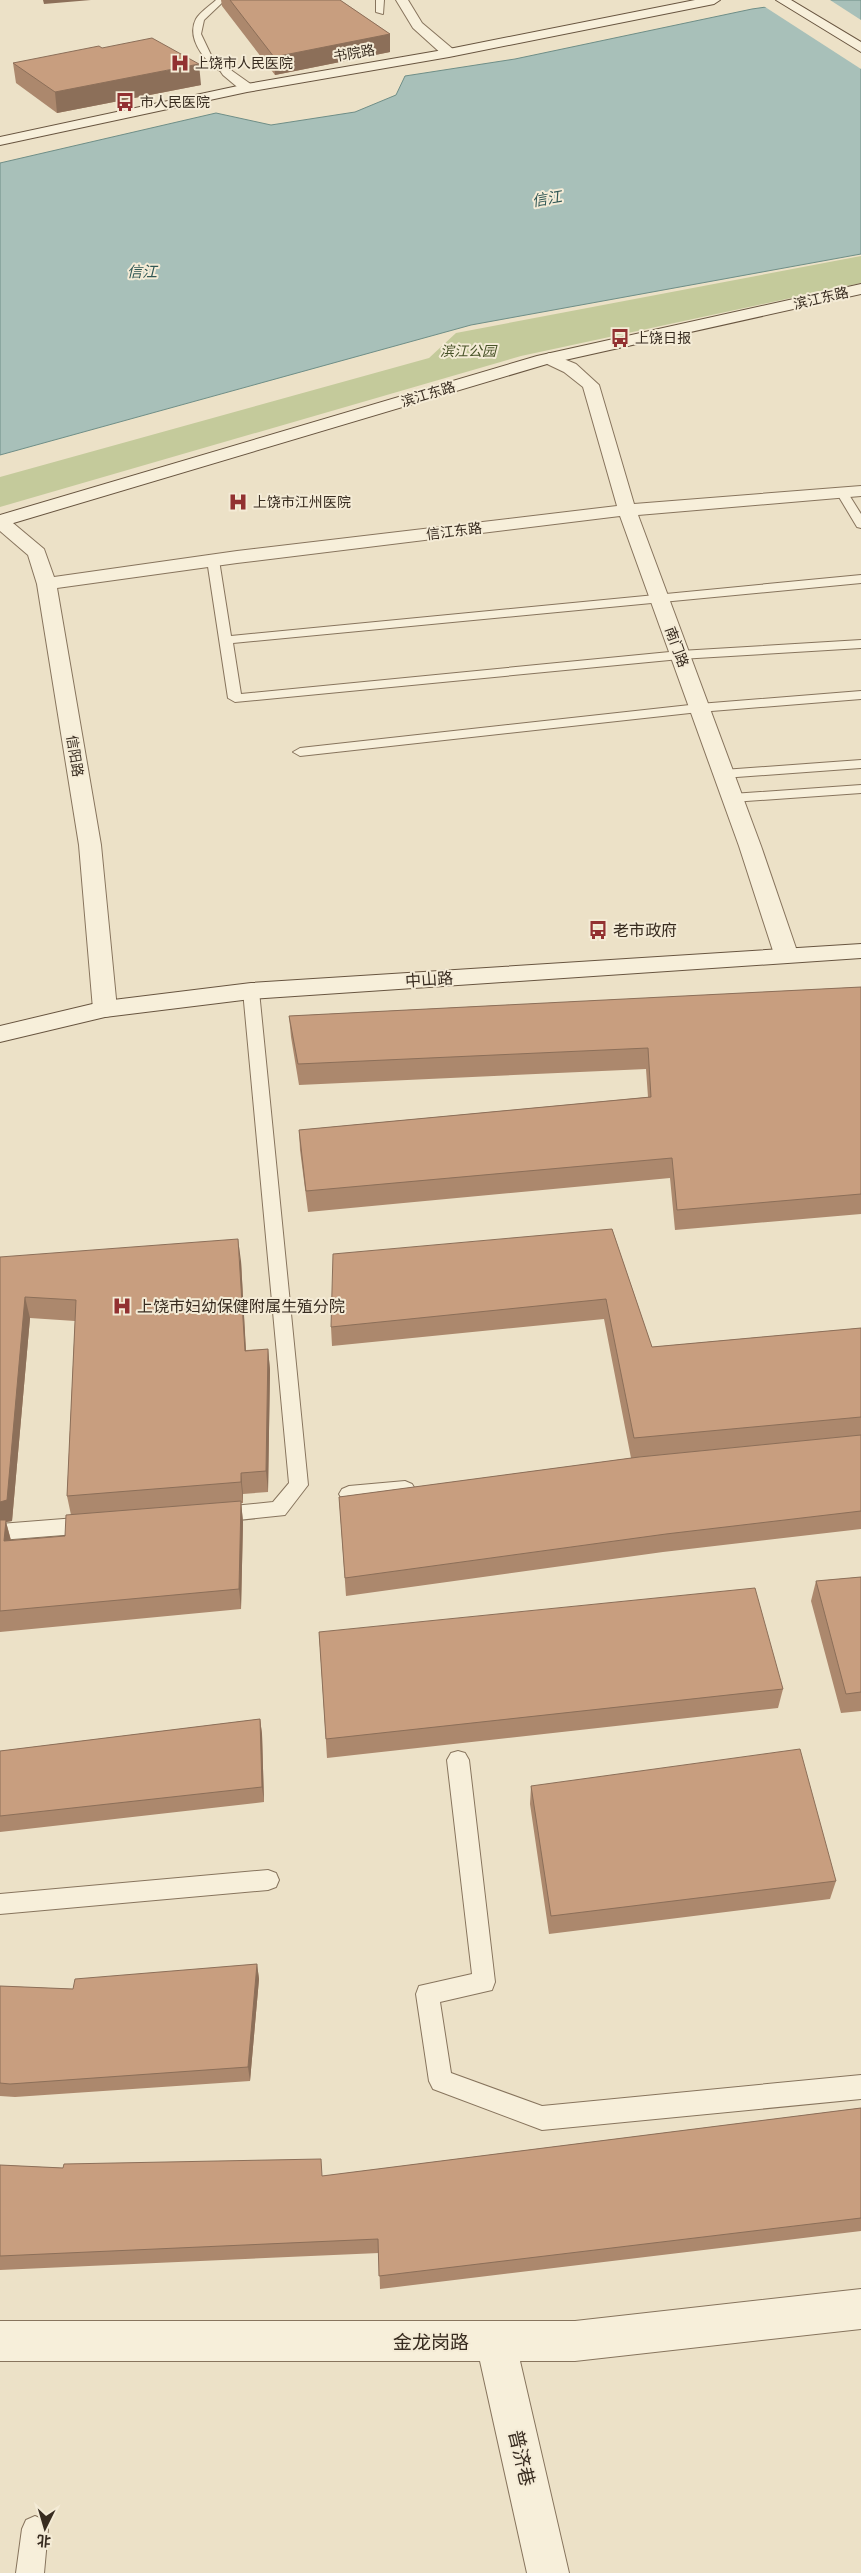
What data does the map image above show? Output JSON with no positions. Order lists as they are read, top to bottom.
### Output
{
  "streets": {
    "street": [
      "书院路",
      "滨江东路",
      "信江东路",
      "南门路",
      "信阳路",
      "中山路",
      "金龙岗路",
      "普济巷"
    ]
  },
  "crossings": [
    ["滨江东路", "南门路"],
    ["滨江东路", "信阳路"],
    ["信江东路", "南门路"],
    ["信江东路", "信阳路"],
    ["南门路", "中山路"],
    ["信阳路", "中山路"],
    ["金龙岗路", "普济巷"]
  ],
  "water": ["信江"],
  "parks": ["滨江公园"],
  "places": {
    "hospital": ["上饶市人民医院", "上饶市江州医院", "上饶市妇幼保健附属生殖分院"],
    "bus stop": ["市人民医院", "上饶日报", "老市政府"]
  },
  "north": "bottom"
}
